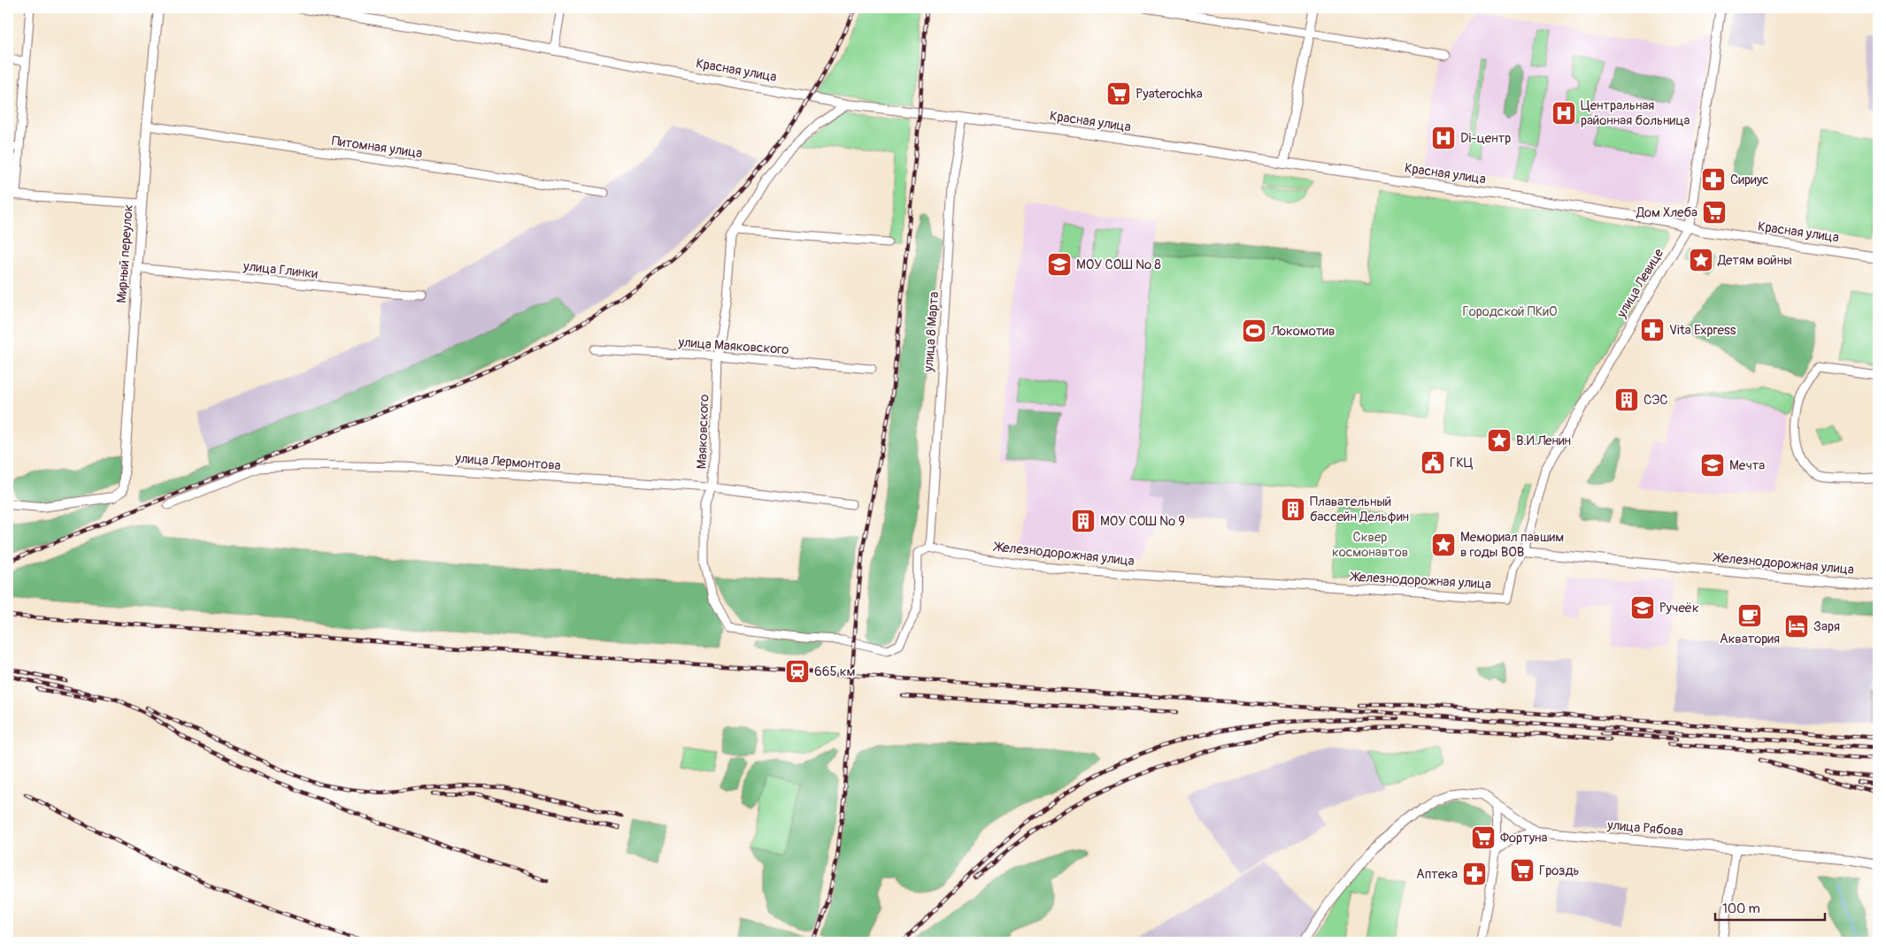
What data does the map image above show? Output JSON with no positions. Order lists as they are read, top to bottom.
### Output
{
  "streets": {
    "street": [
      "Красная улица",
      "Питомная улица",
      "Мирный переулок",
      "улица Глинки",
      "улица Левице",
      "улица 8 Марта",
      "улица Маяковского",
      "Маяковского",
      "улица Лермонтова",
      "Железнодорожная улица",
      "улица Рябова"
    ]
  },
  "crossings": [
    ["Красная улица", "улица Левице"],
    ["Красная улица", "улица 8 Марта"],
    ["Красная улица", "Маяковского"],
    ["Питомная улица", "Мирный переулок"],
    ["Мирный переулок", "улица Глинки"],
    ["улица Левице", "Железнодорожная улица"],
    ["улица 8 Марта", "Маяковского"],
    ["улица 8 Марта", "Железнодорожная улица"],
    ["улица Маяковского", "Маяковского"],
    ["Маяковского", "улица Лермонтова"],
    ["Маяковского", "Железнодорожная улица"]
  ],
  "parks": ["Городской ПКиО", "Сквер космонавтов"],
  "places": {
    "supermarket": [
      "Pyaterochka",
      "Дом Хлеба",
      "Фортуна",
      "Гроздь"
    ],
    "hospital": ["Центральная районная больница", "Di-центр"],
    "pharmacy": ["Сириус", "Vita Express", "Аптека"],
    "place": ["Детям войны", "В.И.Ленин", "Мемориал павшим в годы ВОВ"],
    "school or university": ["МОУ СОШ № 8", "Мечта", "Ручеёк"],
    "sports": ["Локомотив"],
    "building": ["СЭС", "Плавательный бассейн Дельфин", "МОУ СОШ № 9"],
    "public building": ["ГКЦ"],
    "cafe": ["Акватория"],
    "hotel": ["Заря"],
    "station": ["665 км"]
  },
  "scale_bar": "100 m"
}
